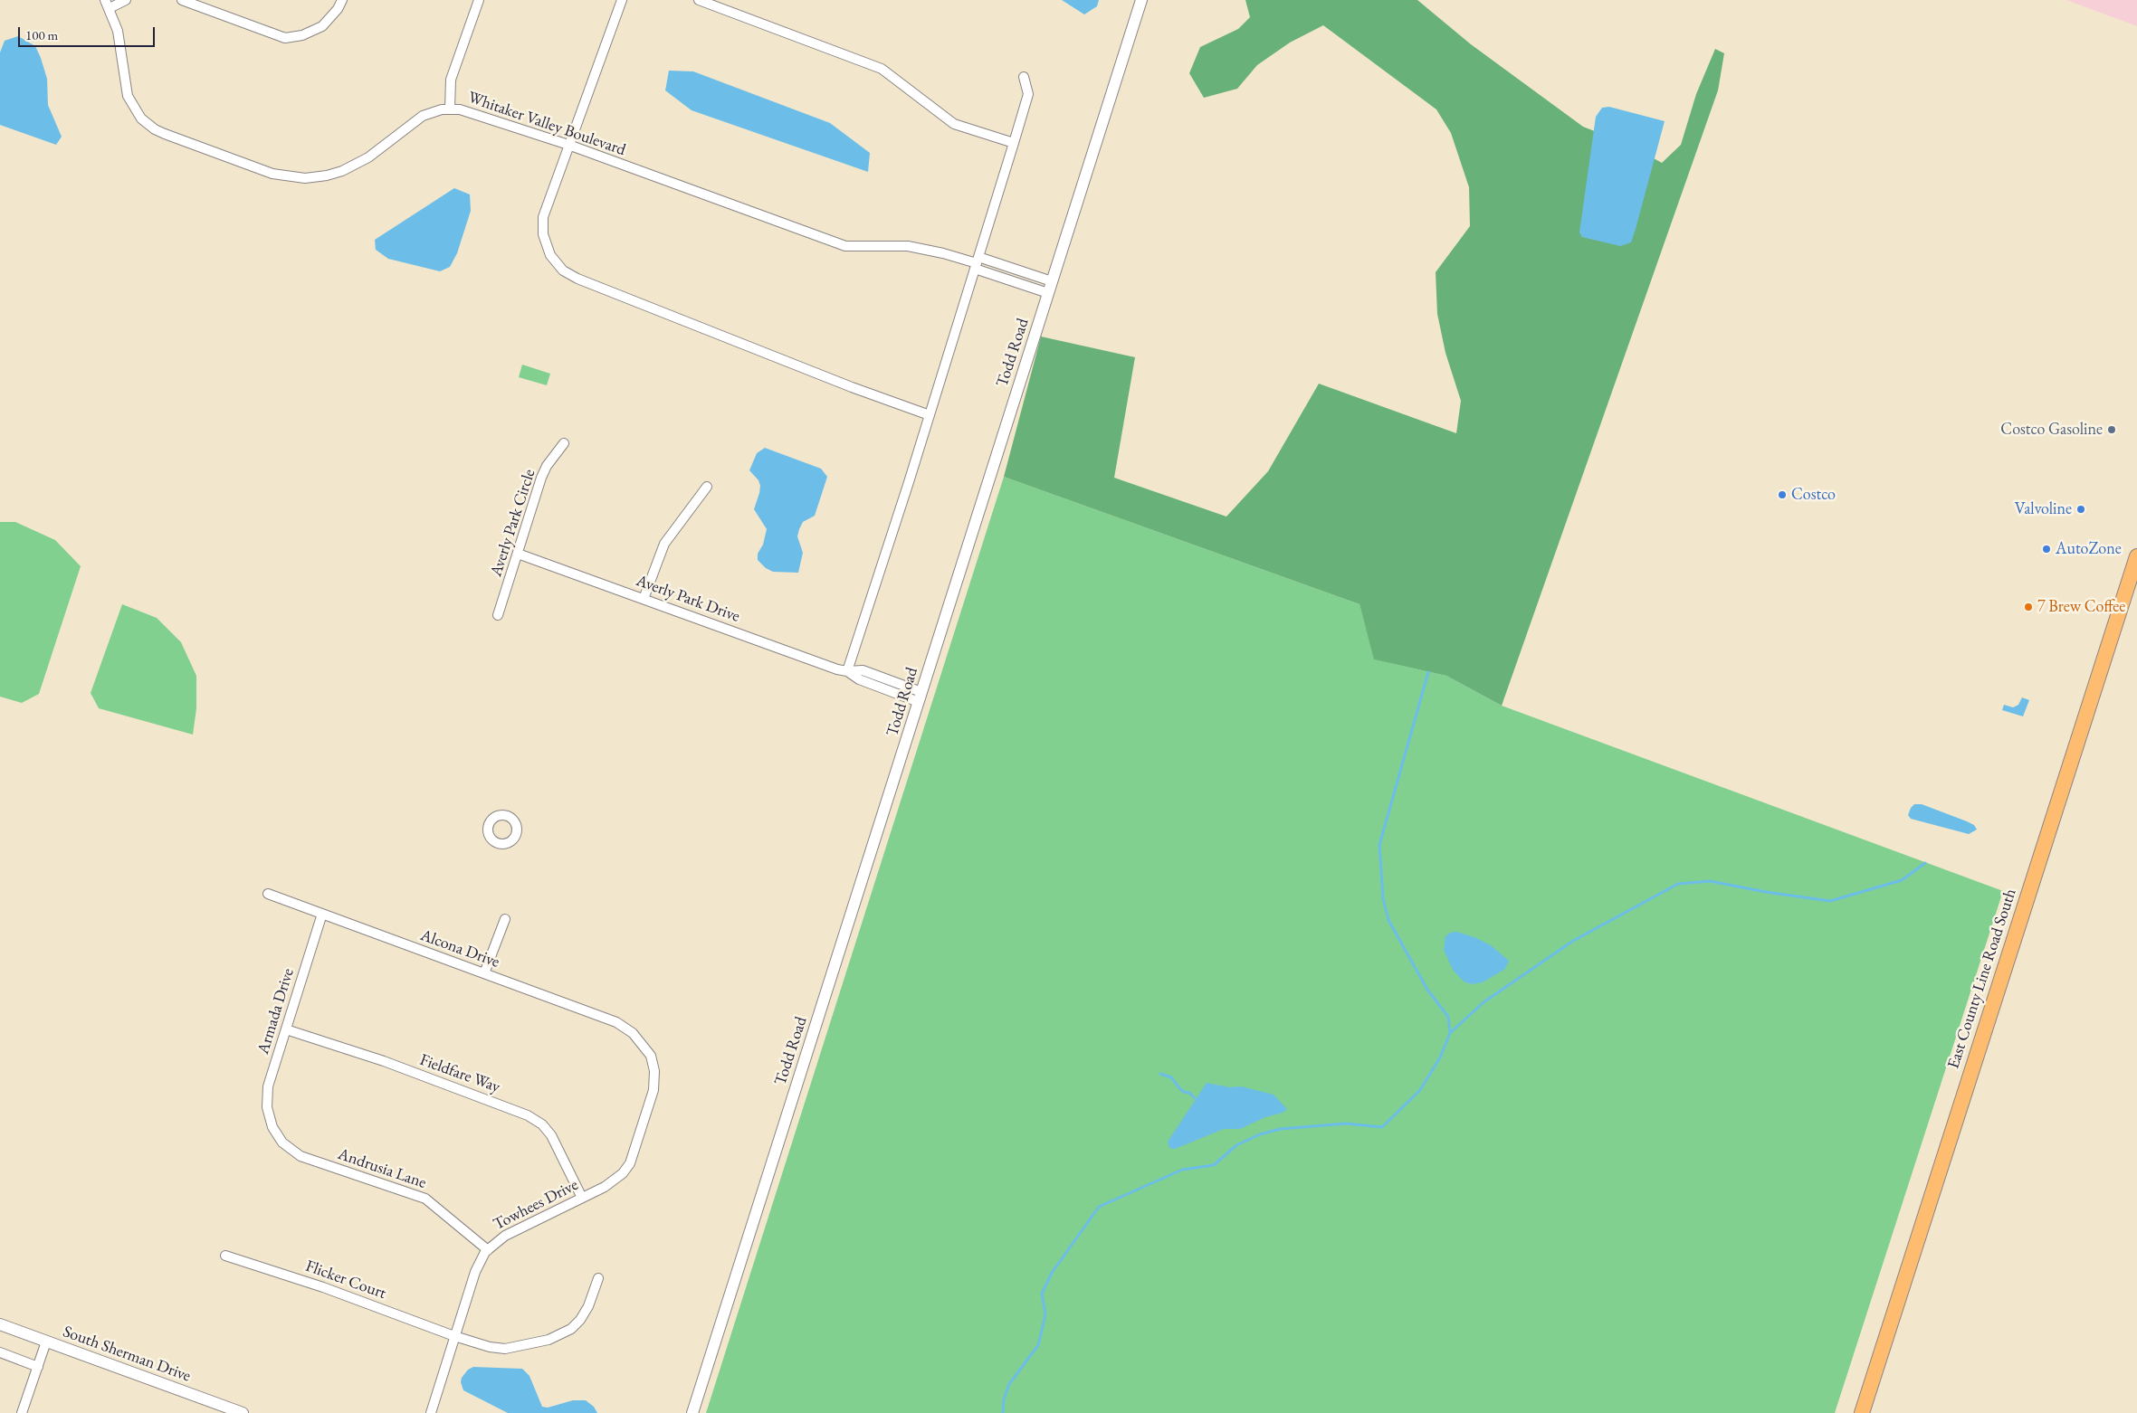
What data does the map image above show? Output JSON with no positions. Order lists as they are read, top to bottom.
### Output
{
  "streets": {
    "main road": ["East County Line Road South"],
    "street": [
      "Whitaker Valley Boulevard",
      "Todd Road",
      "Averly Park Circle",
      "Averly Park Drive",
      "Alcona Drive",
      "Armada Drive",
      "Fieldfare Way",
      "Andrusia Lane",
      "Towhees Drive",
      "Flicker Court",
      "South Sherman Drive"
    ]
  },
  "crossings": [
    ["Whitaker Valley Boulevard", "Todd Road"],
    ["Todd Road", "Averly Park Drive"],
    ["Averly Park Circle", "Averly Park Drive"],
    ["Alcona Drive", "Armada Drive"],
    ["Alcona Drive", "Towhees Drive"],
    ["Armada Drive", "Fieldfare Way"],
    ["Armada Drive", "Andrusia Lane"],
    ["Fieldfare Way", "Towhees Drive"],
    ["Andrusia Lane", "Towhees Drive"],
    ["Towhees Drive", "Flicker Court"]
  ],
  "places": [
    "Costco Gasoline",
    "Costco",
    "Valvoline",
    "AutoZone",
    "7 Brew Coffee"
  ],
  "scale_bar": "100 m"
}
